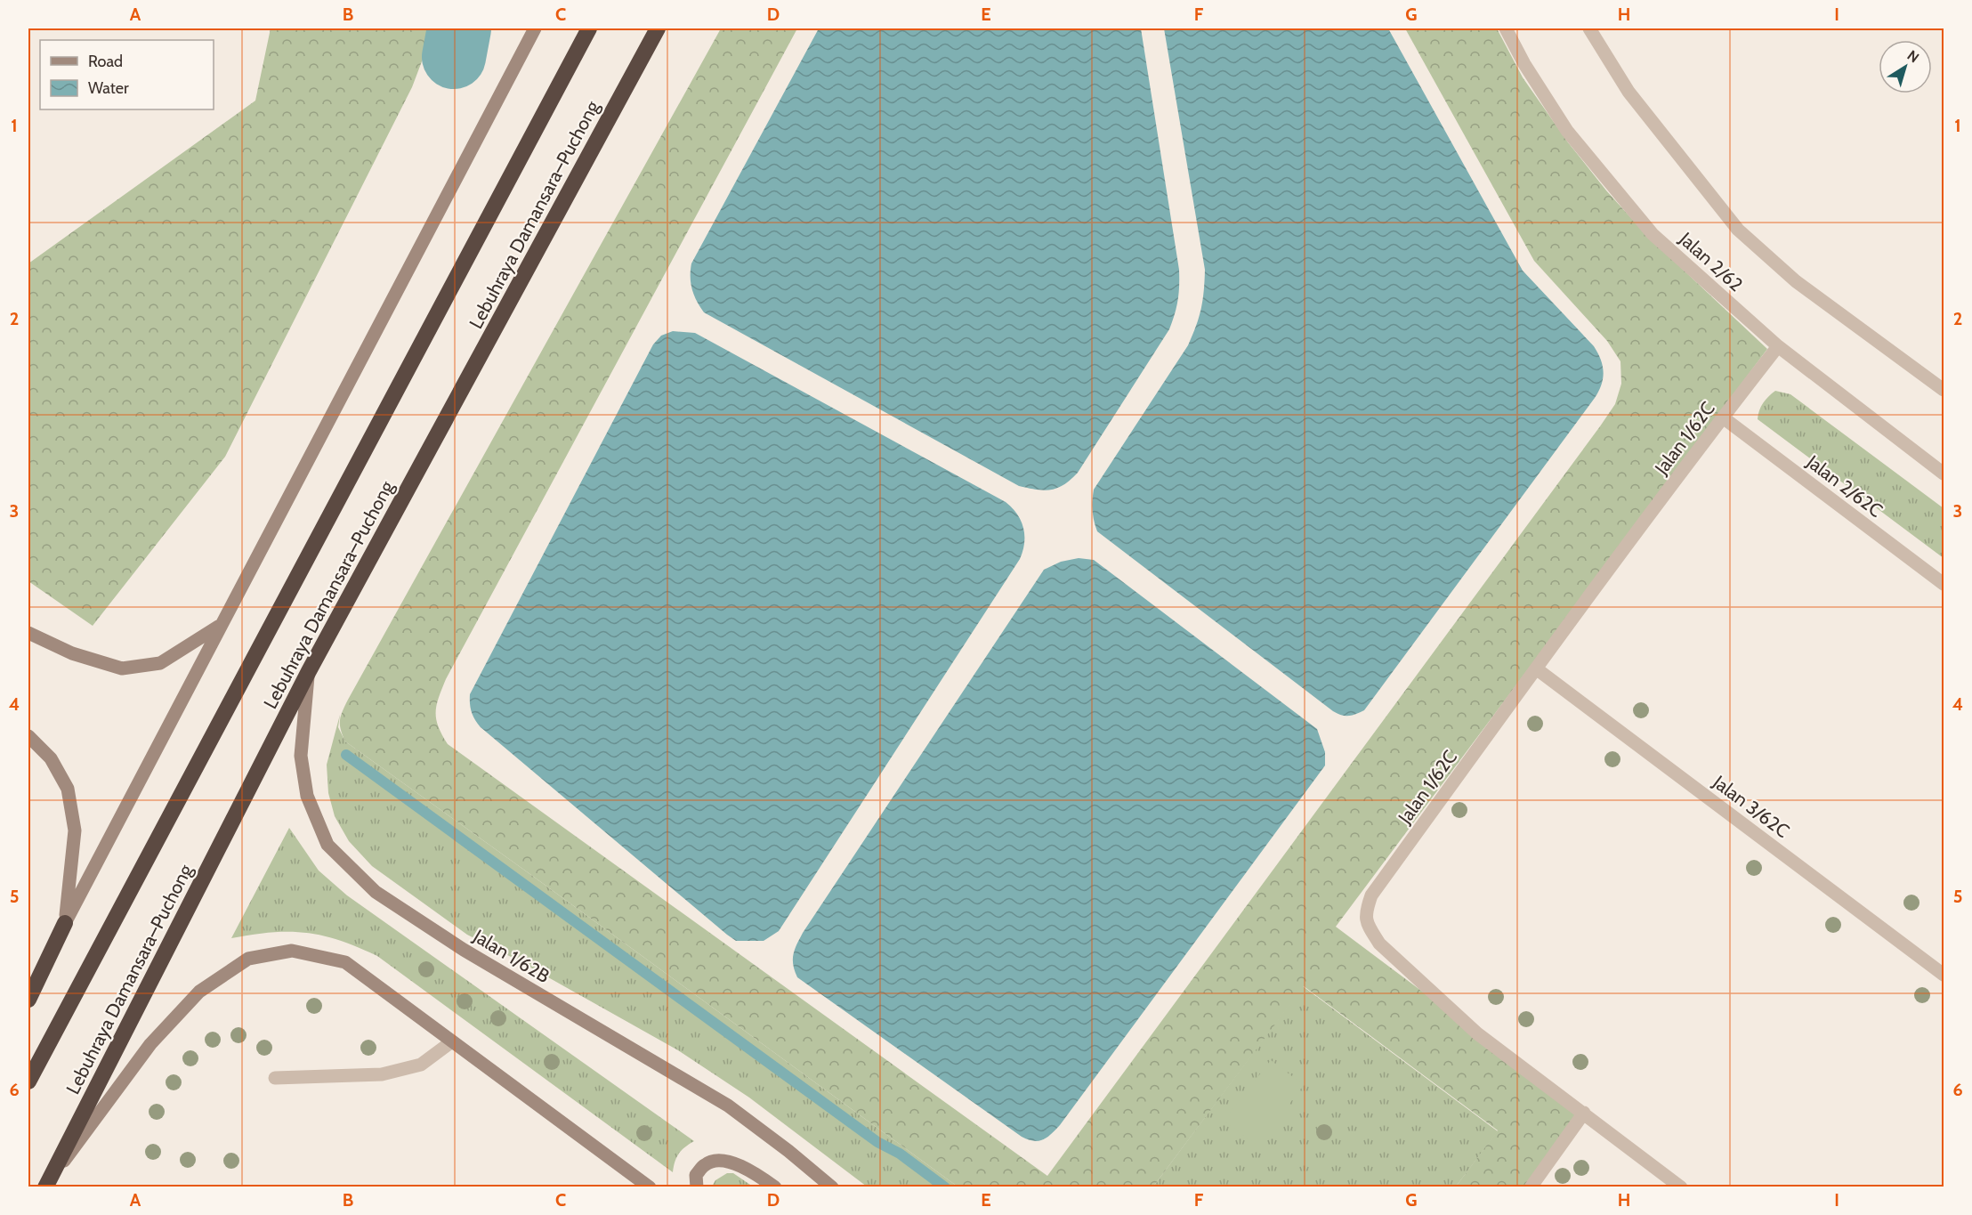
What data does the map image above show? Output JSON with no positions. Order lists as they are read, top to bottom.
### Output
{
  "streets": {
    "highway": ["Lebuhraya Damansara–Puchong"],
    "main road": ["Jalan 1/62B"],
    "street": [
      "Jalan 2/62",
      "Jalan 1/62C",
      "Jalan 2/62C",
      "Jalan 3/62C"
    ]
  },
  "crossings": [
    ["Lebuhraya Damansara–Puchong", "Jalan 1/62B"],
    ["Jalan 2/62", "Jalan 1/62C"],
    ["Jalan 1/62C", "Jalan 2/62C"],
    ["Jalan 1/62C", "Jalan 3/62C"]
  ],
  "legend": ["Road", "Water"],
  "north": "top right",
  "grid": {
    "columns": [
      "A",
      "B",
      "C",
      "D",
      "E",
      "F",
      "G",
      "H",
      "I"
    ],
    "rows": [
      "1",
      "2",
      "3",
      "4",
      "5",
      "6"
    ]
  }
}
